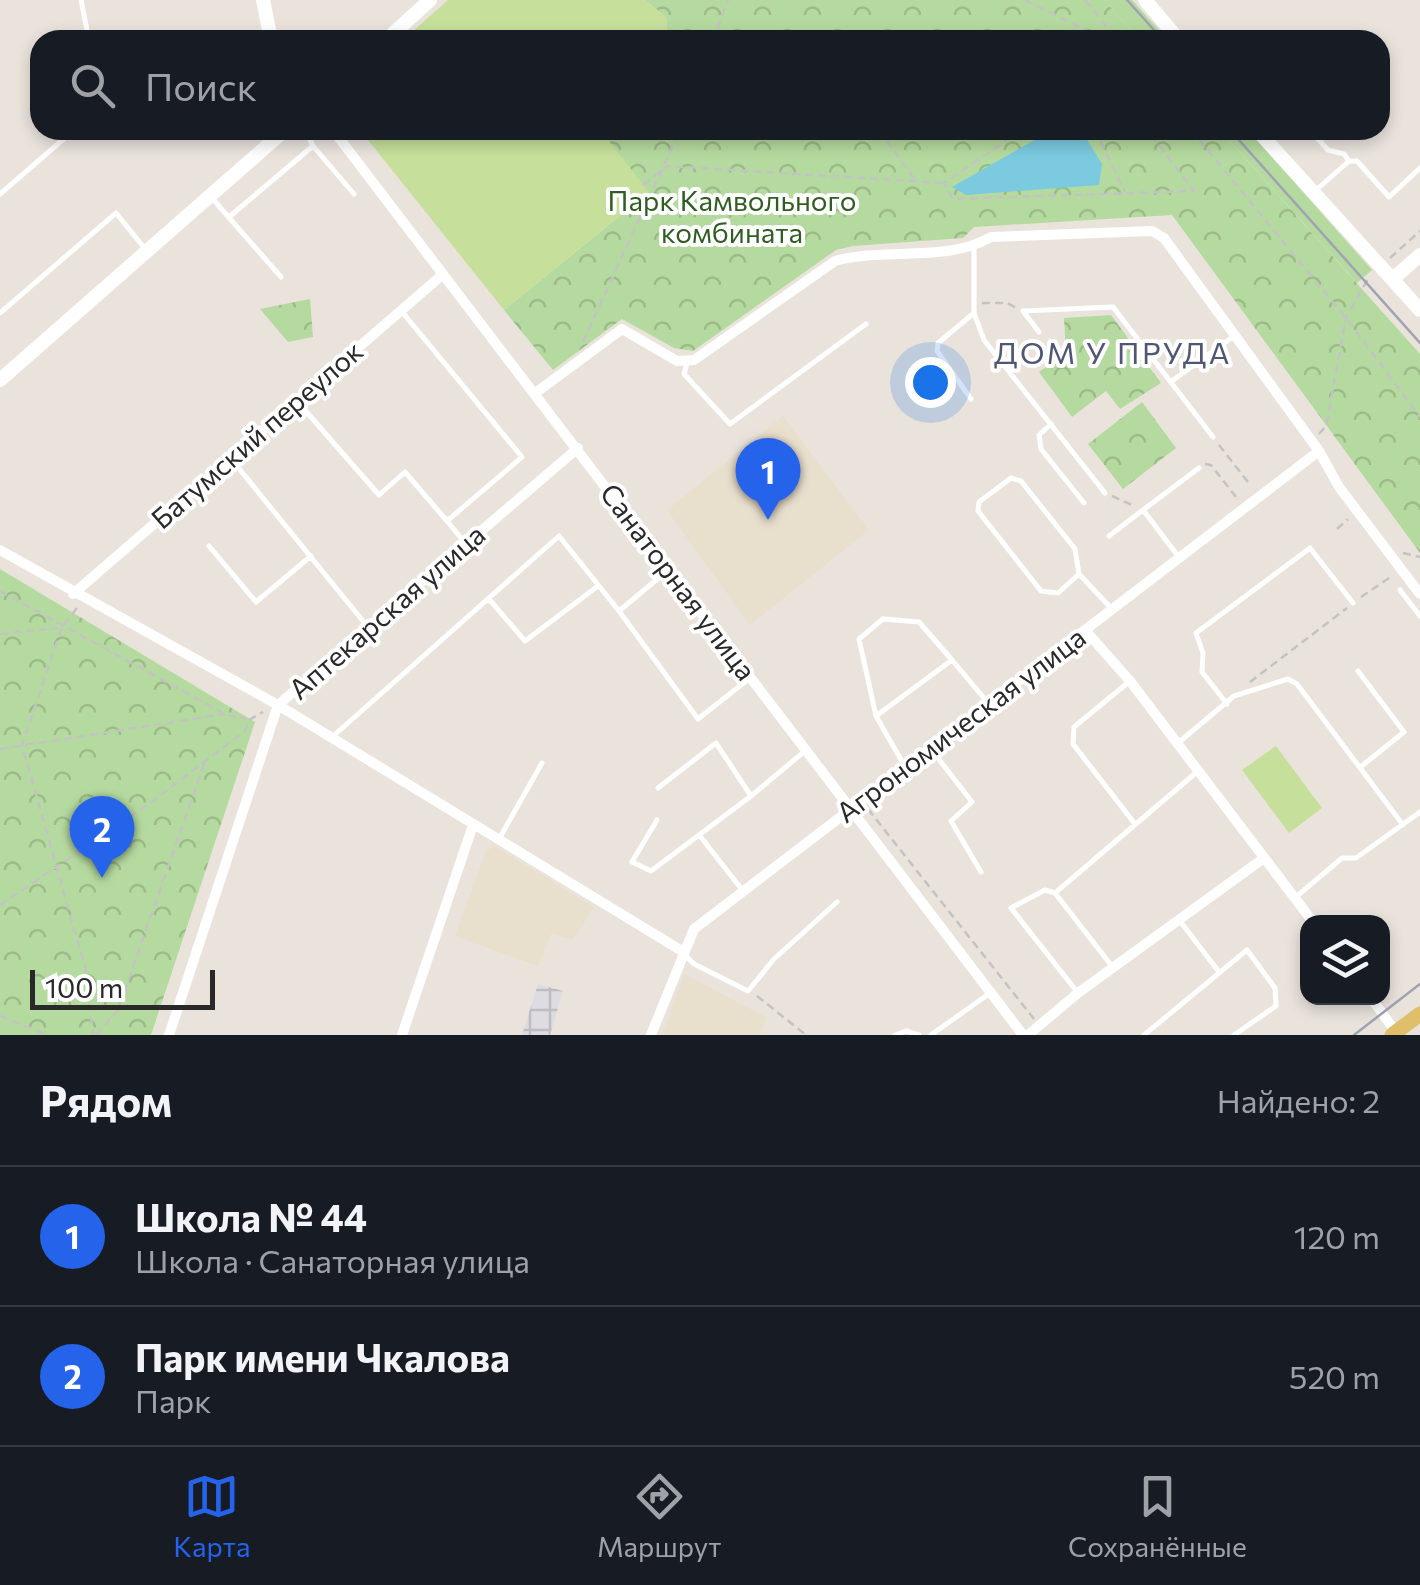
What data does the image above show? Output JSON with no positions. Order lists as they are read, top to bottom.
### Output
{
  "streets": {
    "street": [
      "Батумский переулок",
      "Санаторная улица",
      "Аптекарская улица",
      "Агрономическая улица"
    ]
  },
  "crossings": [
    ["Батумский переулок", "Санаторная улица"],
    ["Санаторная улица", "Аптекарская улица"],
    ["Санаторная улица", "Агрономическая улица"]
  ],
  "districts": ["ДОМ У ПРУДА"],
  "parks": ["Парк Камвольного комбината"],
  "scale_bar": "100 m",
  "page": {
    "search": "Поиск",
    "pins": ["1", "2"],
    "scale": "100 m",
    "heading": ["Рядом", "Найдено: 2"],
    "list": [
      {
        "mark": "1",
        "name": "Школа № 44",
        "note": "Школа · Санаторная улица",
        "value": "120 m"
      },
      {
        "mark": "2",
        "name": "Парк имени Чкалова",
        "note": "Парк",
        "value": "520 m"
      }
    ],
    "nav": ["Карта", "Маршрут", "Сохранённые"]
  }
}
